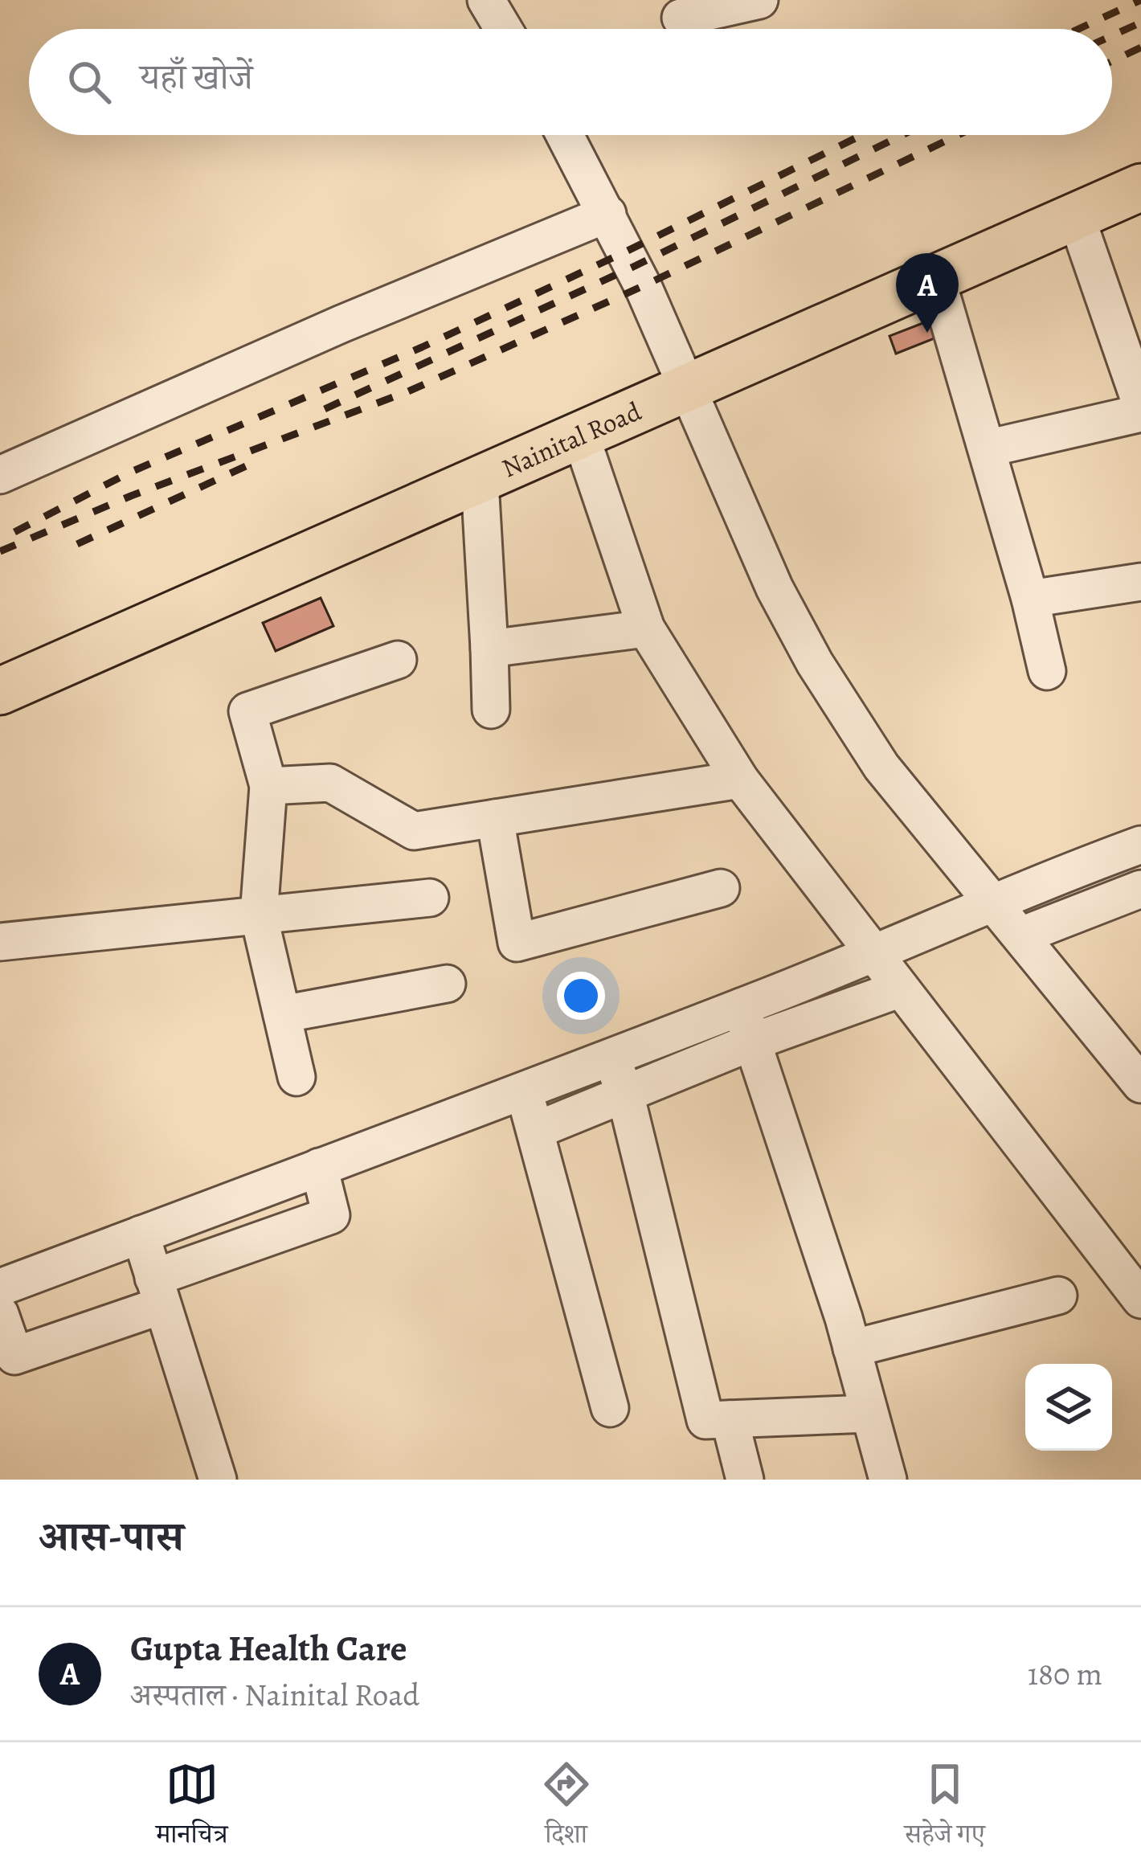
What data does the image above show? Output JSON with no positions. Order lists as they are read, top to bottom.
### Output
{
  "streets": {
    "main road": ["Nainital Road"]
  },
  "page": {
    "search": "यहाँ खोजें",
    "pins": "A",
    "heading": "आस-पास",
    "list": [
      {
        "mark": "A",
        "name": "Gupta Health Care",
        "note": "अस्पताल · Nainital Road",
        "value": "180 m"
      }
    ],
    "nav": ["मानचित्र", "दिशा", "सहेजे गए"]
  }
}
